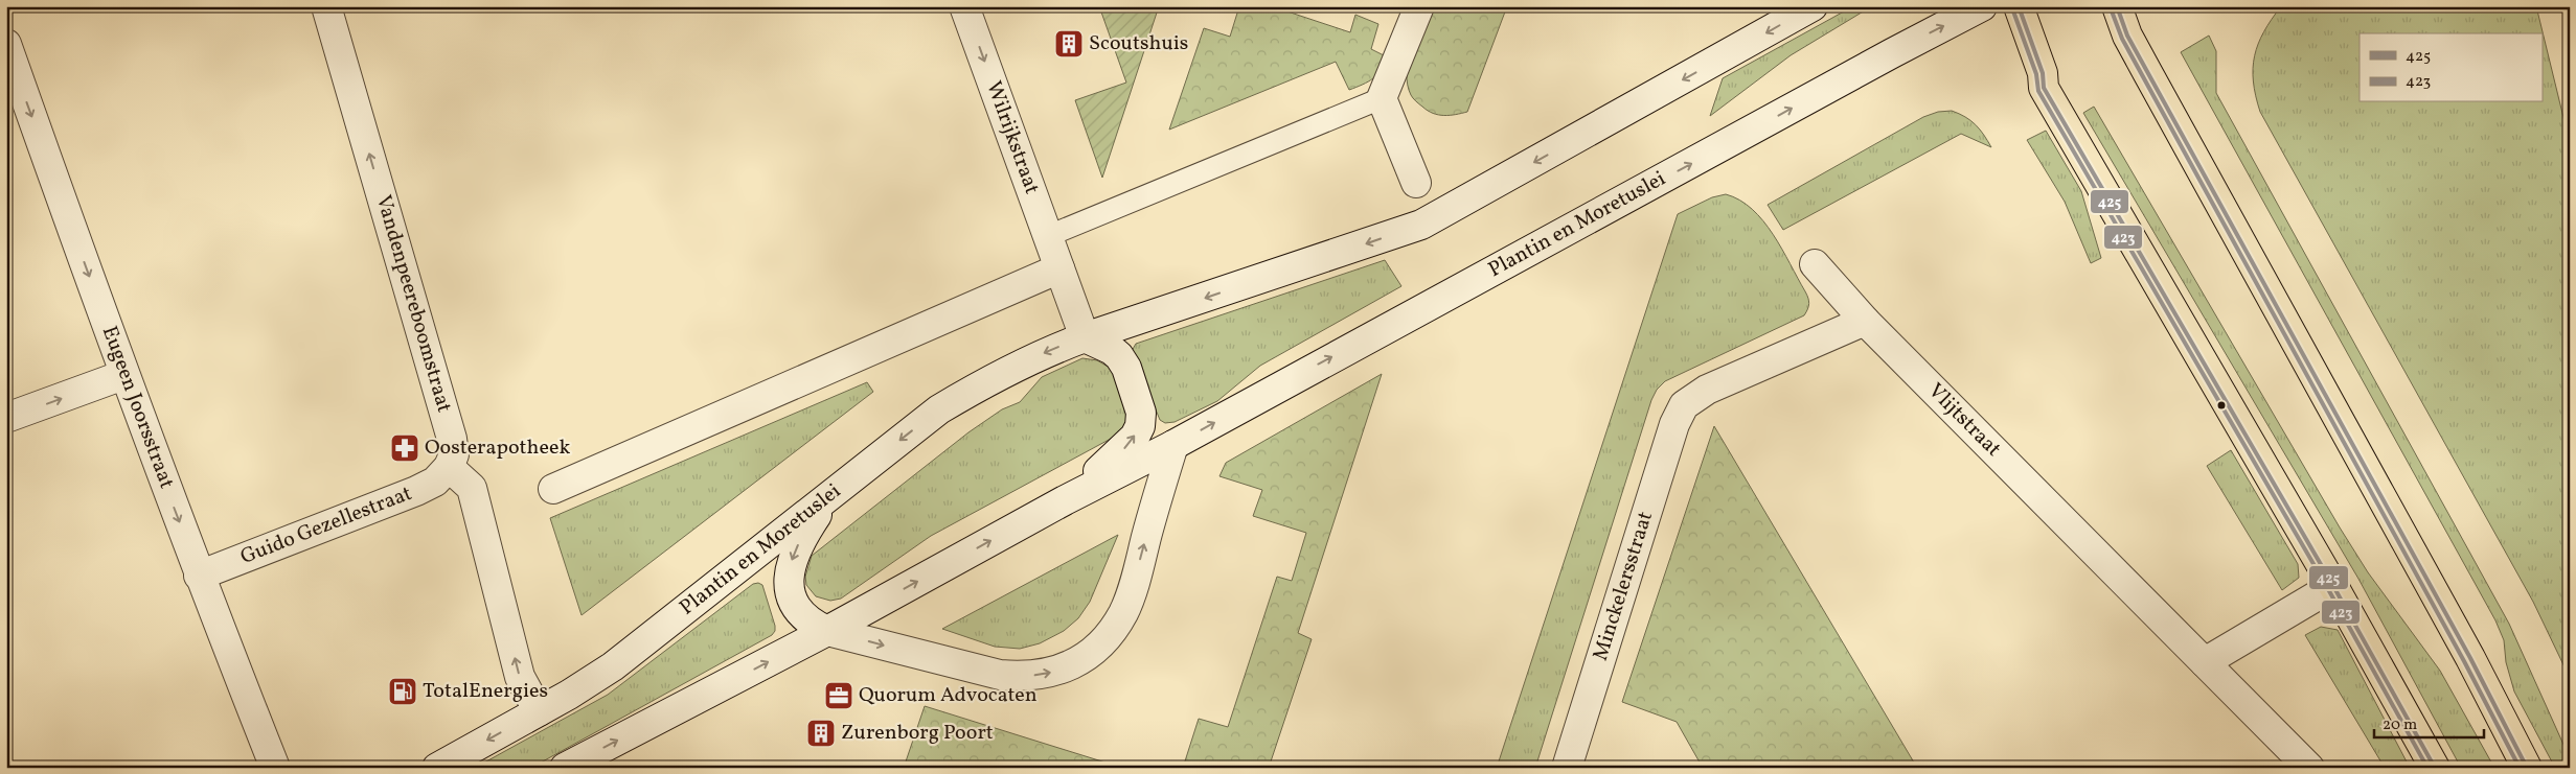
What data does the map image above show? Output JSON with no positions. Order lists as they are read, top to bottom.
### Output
{
  "streets": {
    "street": [
      "Wilrijkstraat",
      "Plantin en Moretuslei",
      "Vandenpeereboomstraat",
      "Eugeen Joorsstraat",
      "Vlijtstraat",
      "Guido Gezellestraat",
      "Minckelersstraat"
    ]
  },
  "crossings": [
    ["Vandenpeereboomstraat", "Guido Gezellestraat"],
    ["Eugeen Joorsstraat", "Guido Gezellestraat"],
    ["Vlijtstraat", "Minckelersstraat"]
  ],
  "one_way": ["Wilrijkstraat", "Vandenpeereboomstraat", "Eugeen Joorsstraat"],
  "places": {
    "building": ["Scoutshuis", "Zurenborg Poort"],
    "pharmacy": ["Oosterapotheek"],
    "fuel station": ["TotalEnergies"],
    "office": ["Quorum Advocaten"]
  },
  "lines": ["transit line 425", "transit line 423"],
  "legend": ["425", "423"],
  "scale_bar": "20 m"
}
